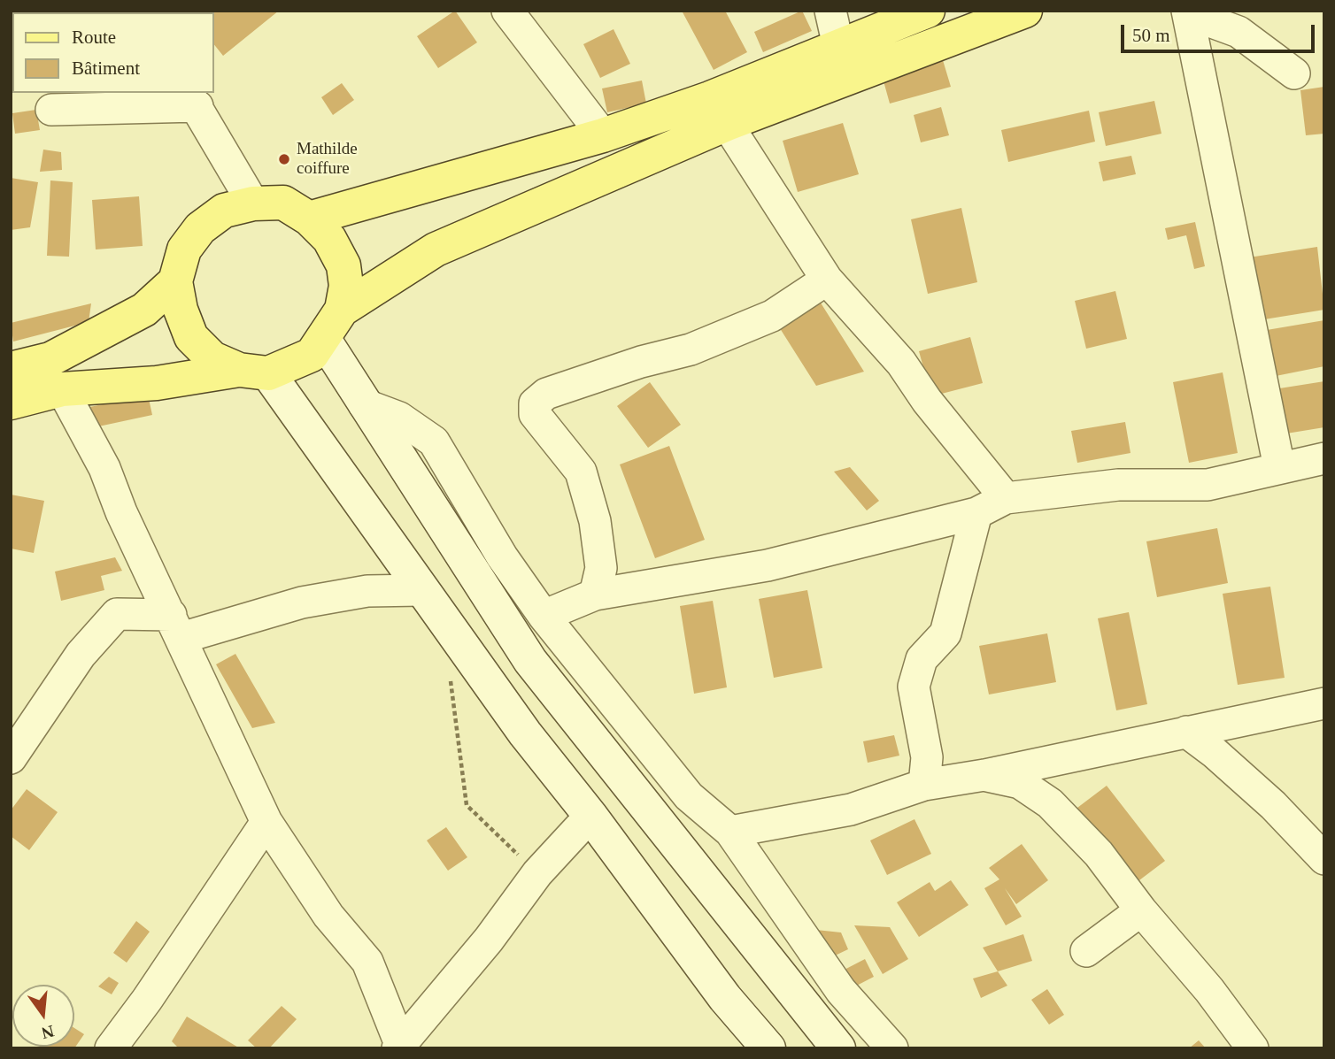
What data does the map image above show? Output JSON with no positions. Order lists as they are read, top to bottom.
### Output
{
  "places": ["Mathilde coiffure"],
  "legend": ["Route", "Bâtiment"],
  "scale_bar": "50 m",
  "north": "bottom"
}
